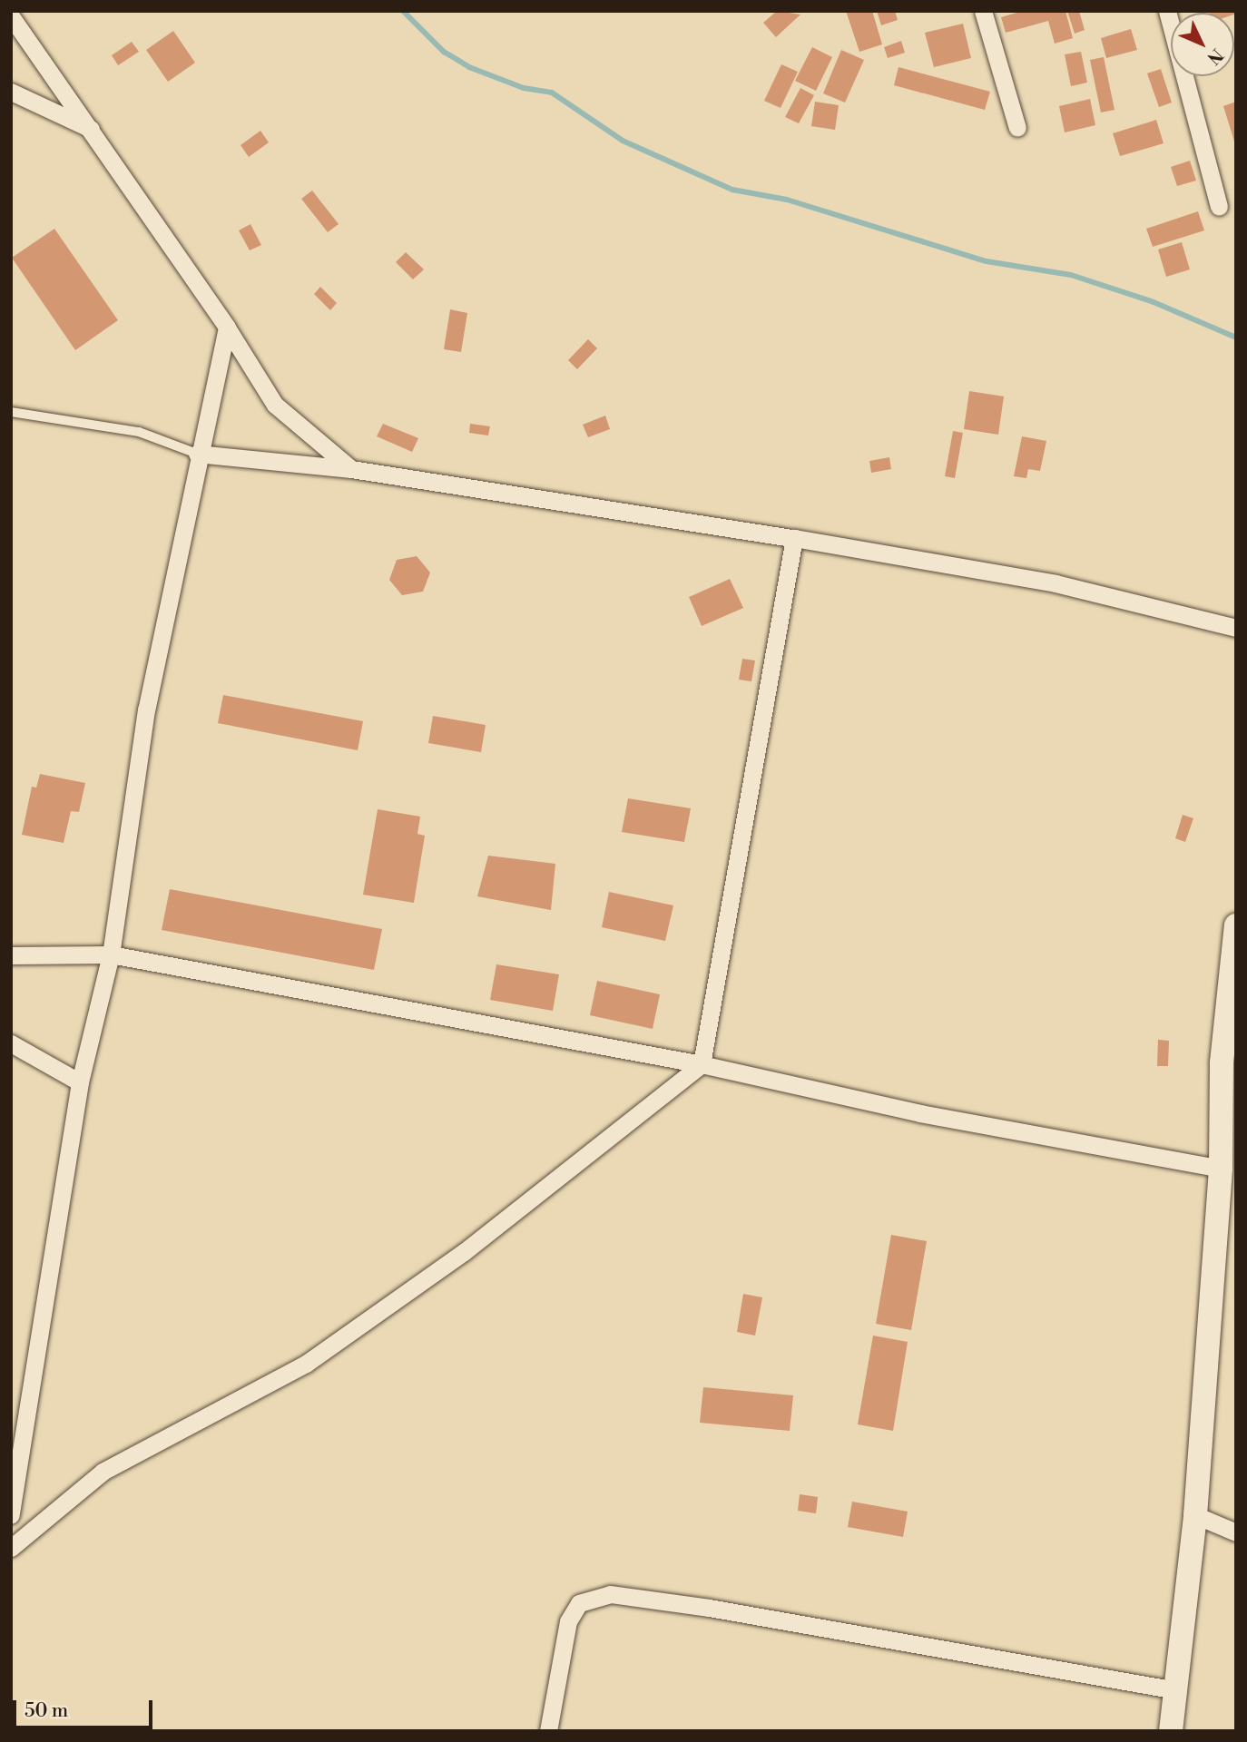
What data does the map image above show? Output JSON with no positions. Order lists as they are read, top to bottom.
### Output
{
  "scale_bar": "50 m",
  "north": "bottom right"
}
